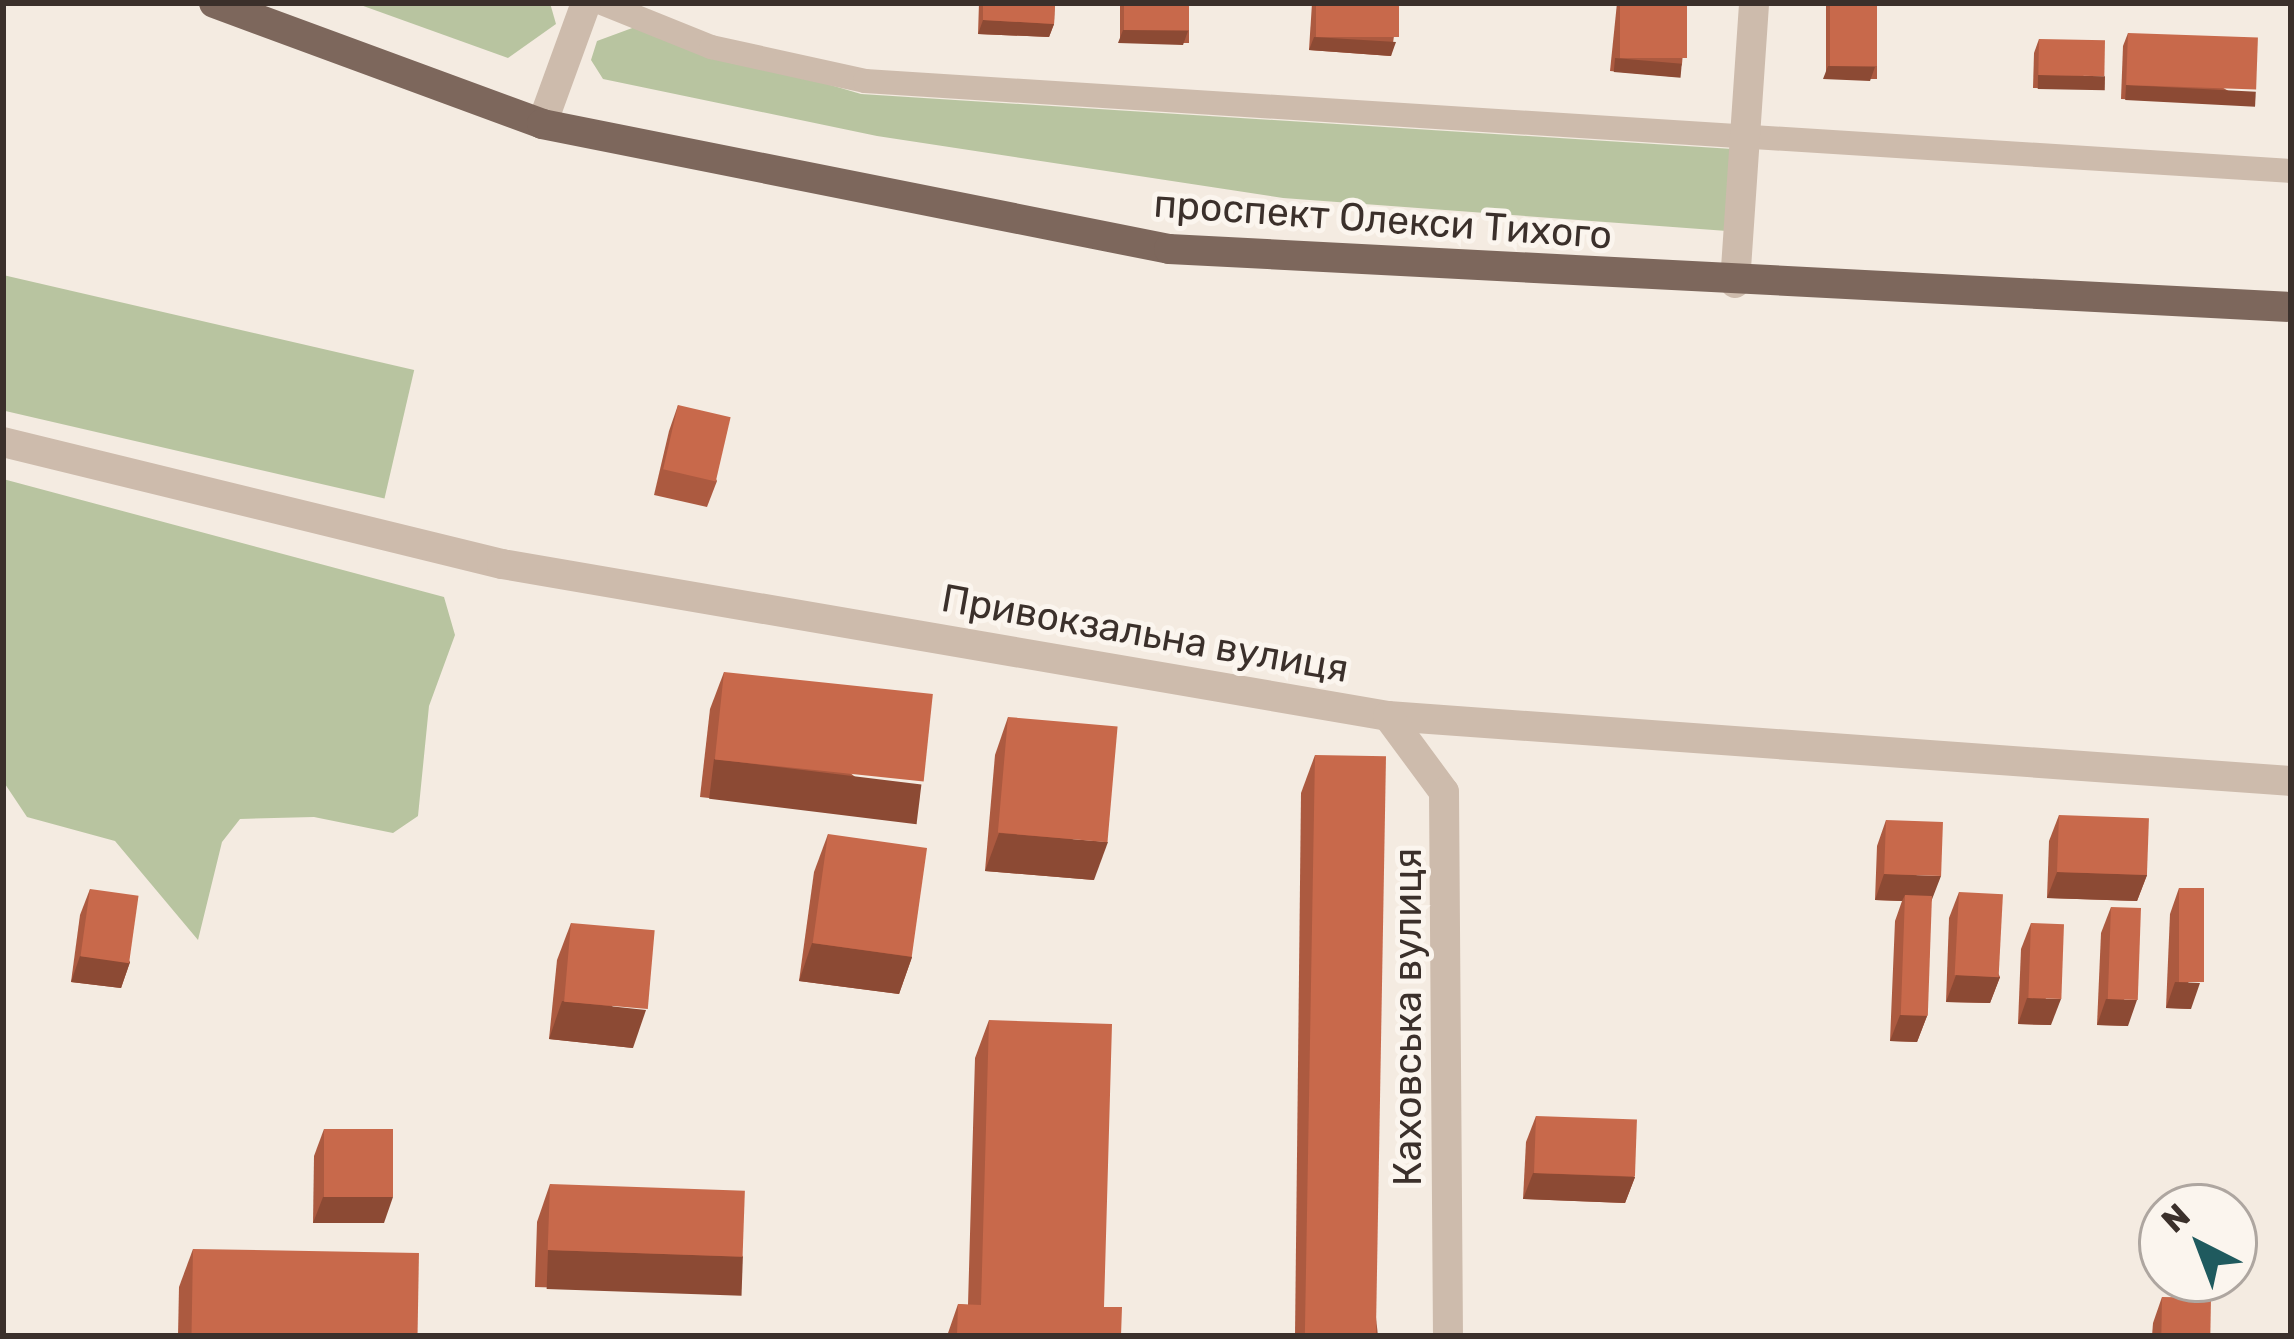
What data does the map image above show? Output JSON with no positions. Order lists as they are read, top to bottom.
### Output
{
  "streets": {
    "main road": ["проспект Олекси Тихого"],
    "street": ["Привокзальна вулиця", "Каховська вулиця"]
  },
  "crossings": [
    ["Привокзальна вулиця", "Каховська вулиця"]
  ],
  "north": "top left"
}
